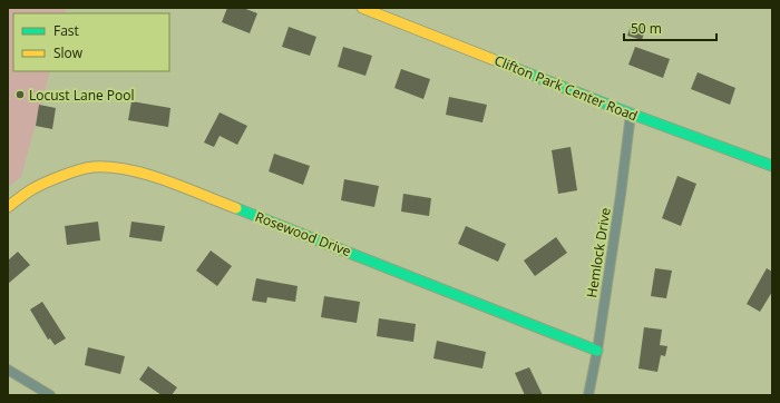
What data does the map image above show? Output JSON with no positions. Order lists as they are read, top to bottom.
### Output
{
  "streets": {
    "street": ["Clifton Park Center Road", "Rosewood Drive", "Hemlock Drive"]
  },
  "crossings": [
    ["Clifton Park Center Road", "Hemlock Drive"],
    ["Rosewood Drive", "Hemlock Drive"]
  ],
  "places": ["Locust Lane Pool"],
  "legend": ["Fast", "Slow"],
  "scale_bar": "50 m"
}
